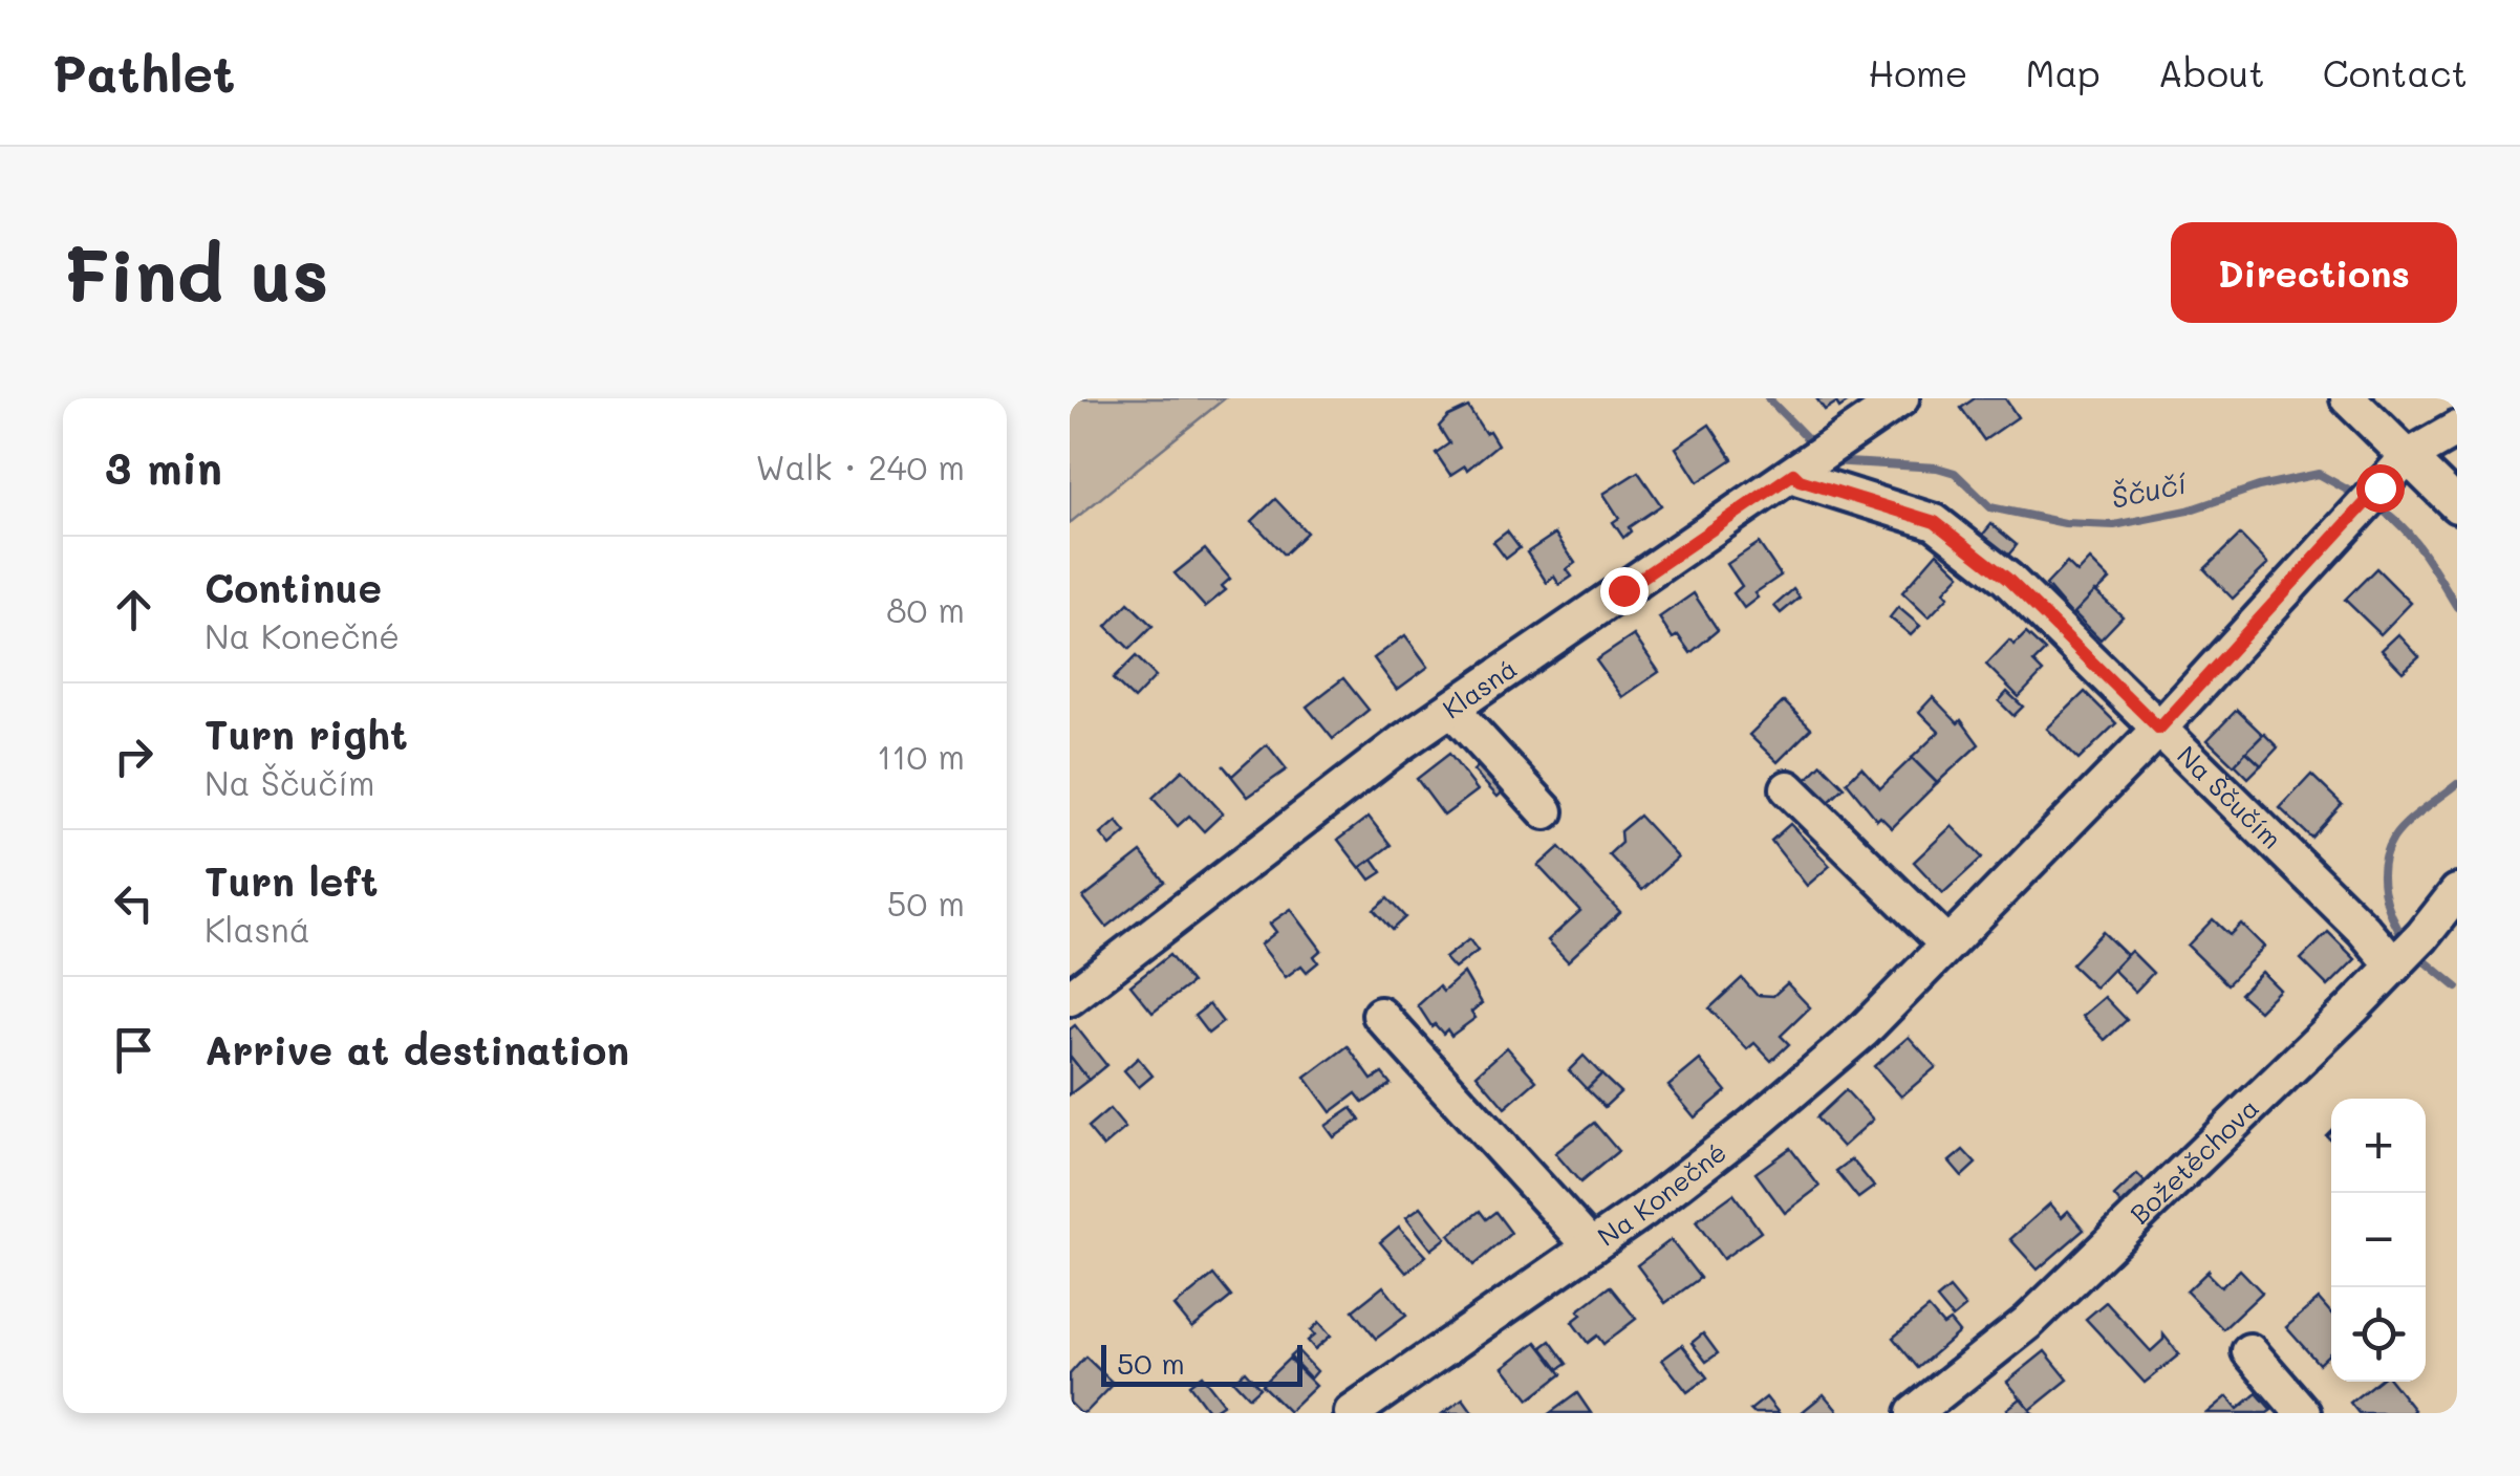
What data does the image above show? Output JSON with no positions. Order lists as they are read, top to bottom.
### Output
{
  "streets": {
    "street": [
      "Klasná",
      "Na Ščučím",
      "Božetěchova",
      "Na Konečné"
    ]
  },
  "crossings": [
    ["Klasná", "Na Ščučím"],
    ["Na Ščučím", "Božetěchova"],
    ["Na Ščučím", "Na Konečné"]
  ],
  "water": ["Ščučí"],
  "scale_bar": "50 m",
  "page": {
    "header": "Pathlet",
    "nav": [
      "Home",
      "Map",
      "About",
      "Contact"
    ],
    "buttons": "Directions",
    "title": "Find us",
    "heading": ["3 min", "Walk · 240 m"],
    "list": [
      ["Continue", "Na Konečné", "80 m"],
      ["Turn right", "Na Ščučím", "110 m"],
      ["Turn left", "Klasná", "50 m"],
      "Arrive at destination"
    ],
    "map_buttons": ["+", "−"],
    "scale": "50 m"
  }
}
